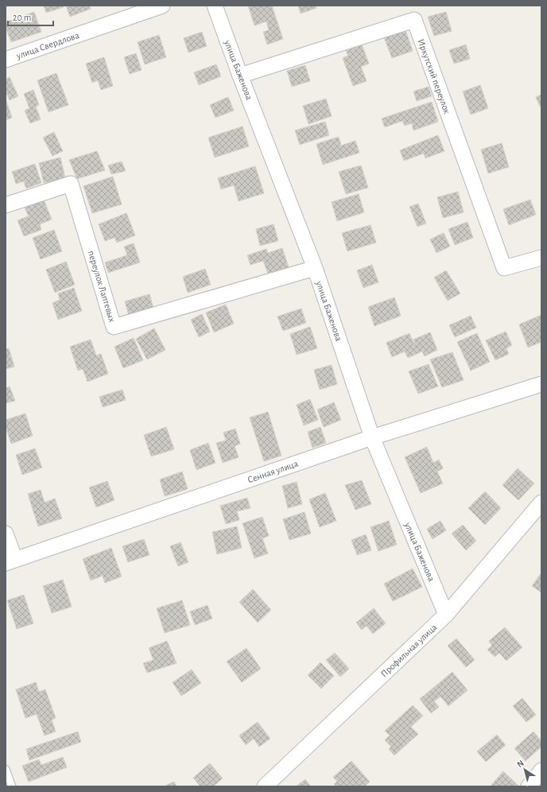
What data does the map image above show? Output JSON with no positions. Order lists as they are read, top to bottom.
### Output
{
  "streets": {
    "street": [
      "улица Свердлова",
      "улица Баженова",
      "Иркутский переулок",
      "переулок Лаптевых",
      "Сенная улица",
      "Профильная улица"
    ]
  },
  "crossings": [
    ["улица Баженова", "Иркутский переулок"],
    ["улица Баженова", "переулок Лаптевых"],
    ["улица Баженова", "Сенная улица"],
    ["улица Баженова", "Профильная улица"]
  ],
  "scale_bar": "20 m",
  "north": "top left"
}
